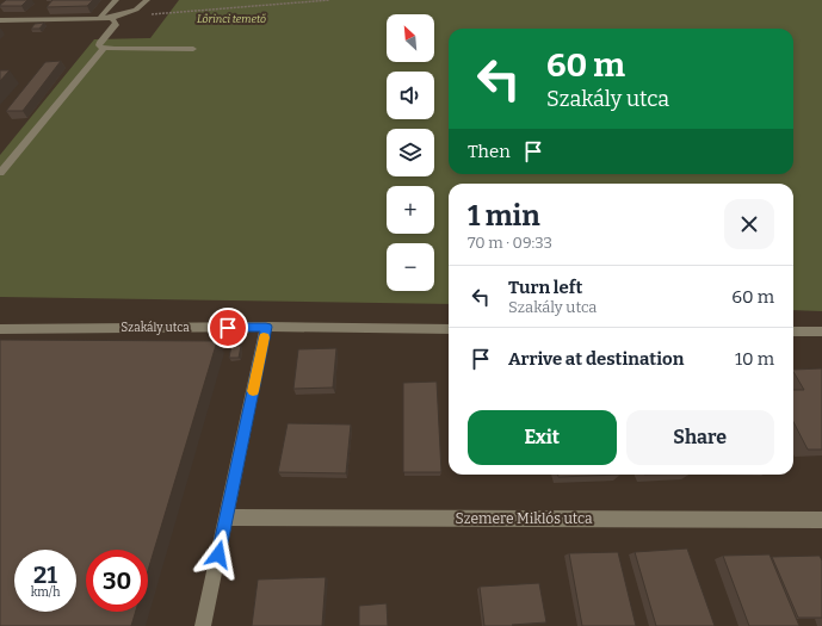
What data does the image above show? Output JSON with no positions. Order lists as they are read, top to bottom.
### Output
{
  "streets": {
    "street": ["Szakály utca", "Szemere Miklós utca"]
  },
  "parks": ["Lőrinci temető"],
  "north": "top left",
  "page": {
    "map_buttons": ["+", "−"],
    "turn": ["60 m", "Szakály utca"],
    "then": "Then",
    "heading": ["1 min", "70 m · 09:33"],
    "list": [
      {
        "name": "Turn left",
        "note": "Szakály utca",
        "value": "60 m"
      },
      {
        "name": "Arrive at destination",
        "value": "10 m"
      }
    ],
    "buttons": ["Exit", "Share"],
    "speed": "21 km/h",
    "limit": "30"
  }
}
